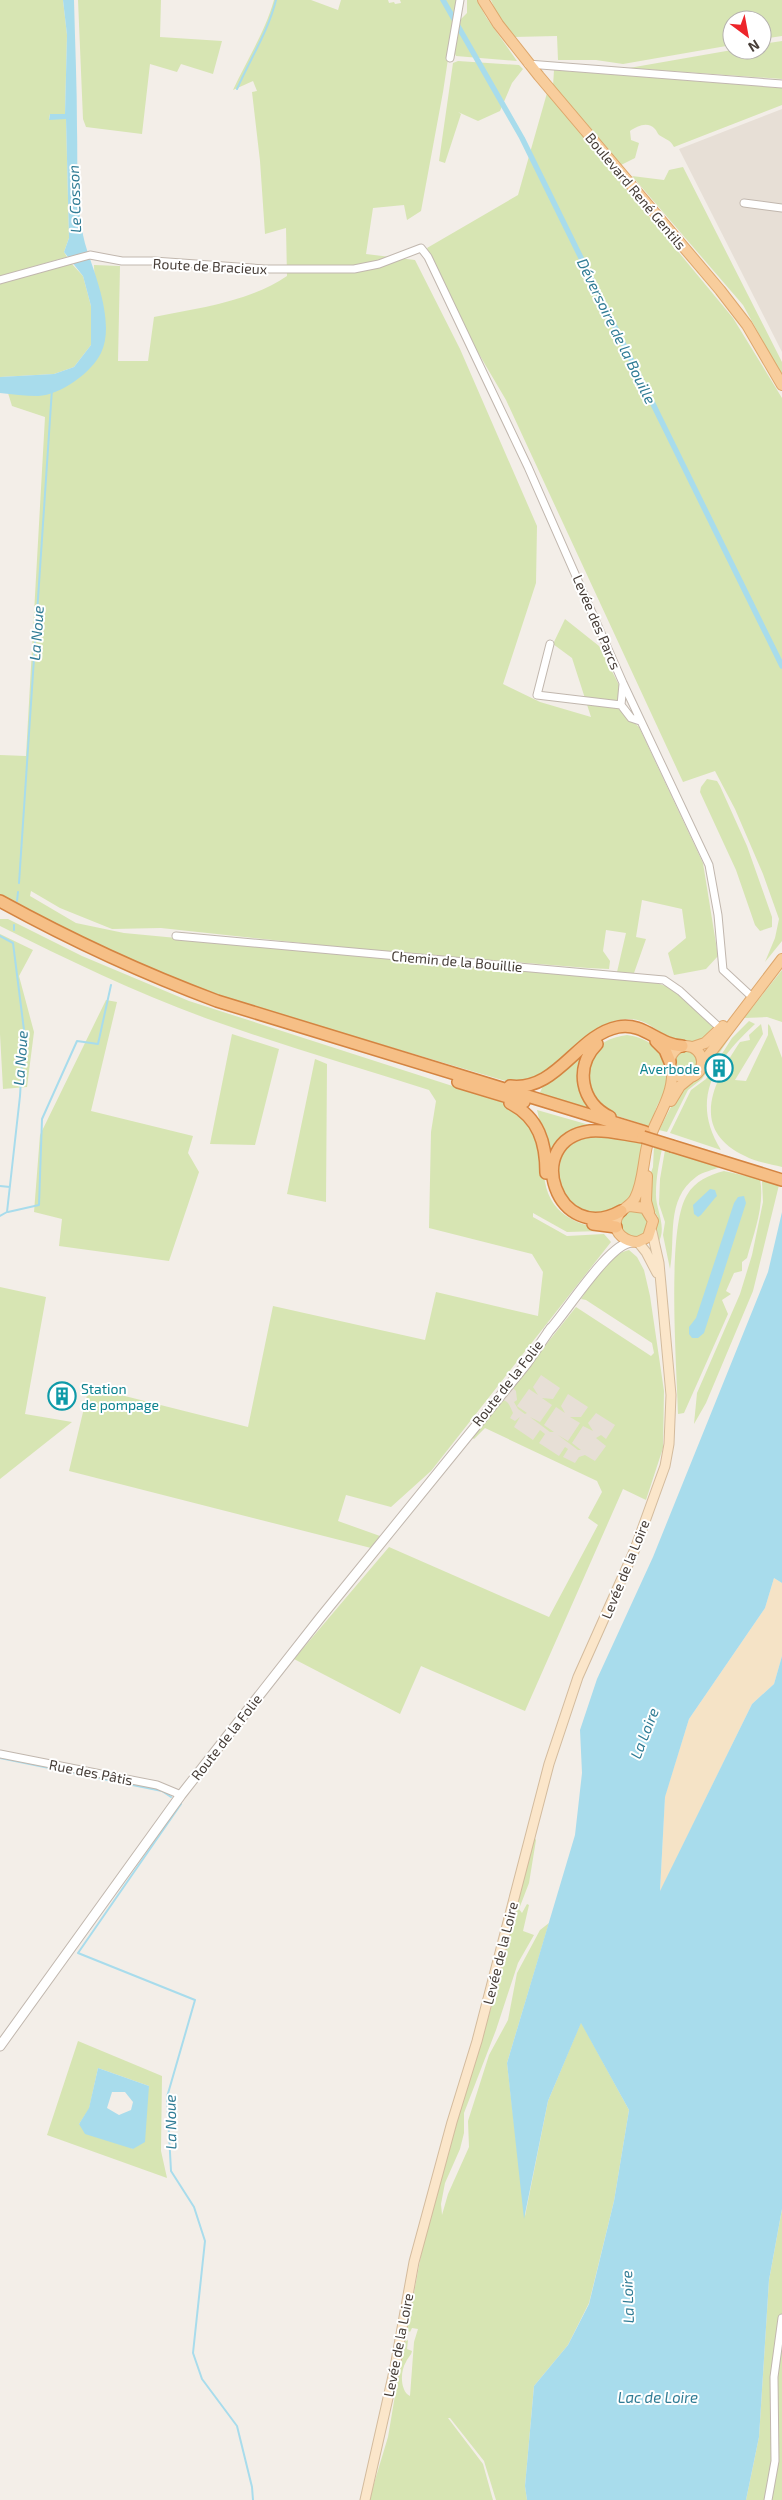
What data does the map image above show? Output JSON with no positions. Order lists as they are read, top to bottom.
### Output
{
  "streets": {
    "main road": ["Boulevard René Gentils", "Levée de la Loire"],
    "street": [
      "Route de Bracieux",
      "Levée des Parcs",
      "Chemin de la Bouillie",
      "Route de la Folie",
      "Rue des Pâtis"
    ]
  },
  "crossings": [
    ["Route de Bracieux", "Levée des Parcs"],
    ["Route de la Folie", "Levée de la Loire"],
    ["Route de la Folie", "Rue des Pâtis"]
  ],
  "water": [
    "Le Cosson",
    "Déversoire de la Bouille",
    "La Noue",
    "La Loire",
    "Lac de Loire"
  ],
  "places": {
    "building": ["Averbode", "Station de pompage"]
  },
  "north": "bottom right"
}
